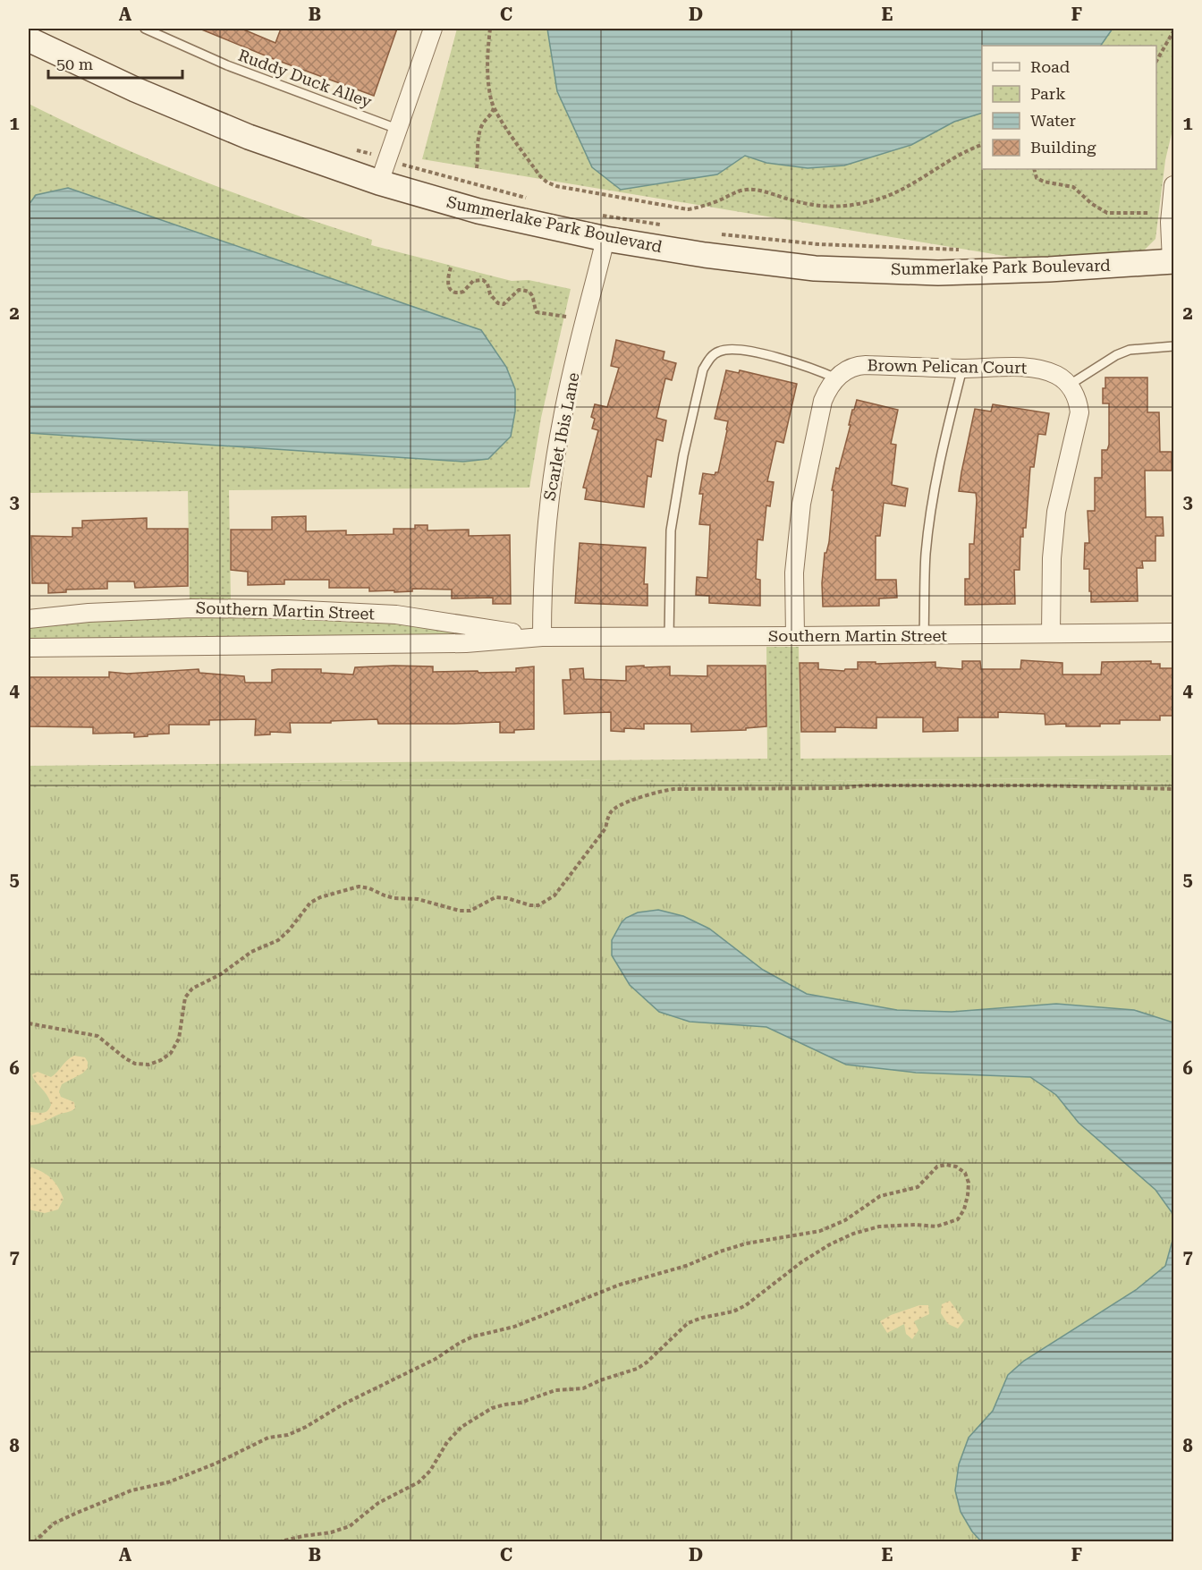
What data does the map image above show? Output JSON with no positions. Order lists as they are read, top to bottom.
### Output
{
  "streets": {
    "main road": ["Summerlake Park Boulevard"],
    "street": ["Brown Pelican Court", "Scarlet Ibis Lane", "Southern Martin Street"],
    "lane": ["Ruddy Duck Alley"]
  },
  "crossings": [
    ["Summerlake Park Boulevard", "Scarlet Ibis Lane"],
    ["Brown Pelican Court", "Southern Martin Street"],
    ["Scarlet Ibis Lane", "Southern Martin Street"]
  ],
  "legend": [
    "Road",
    "Park",
    "Water",
    "Building"
  ],
  "scale_bar": "50 m",
  "grid": {
    "columns": [
      "A",
      "B",
      "C",
      "D",
      "E",
      "F"
    ],
    "rows": [
      "1",
      "2",
      "3",
      "4",
      "5",
      "6",
      "7",
      "8"
    ]
  }
}
